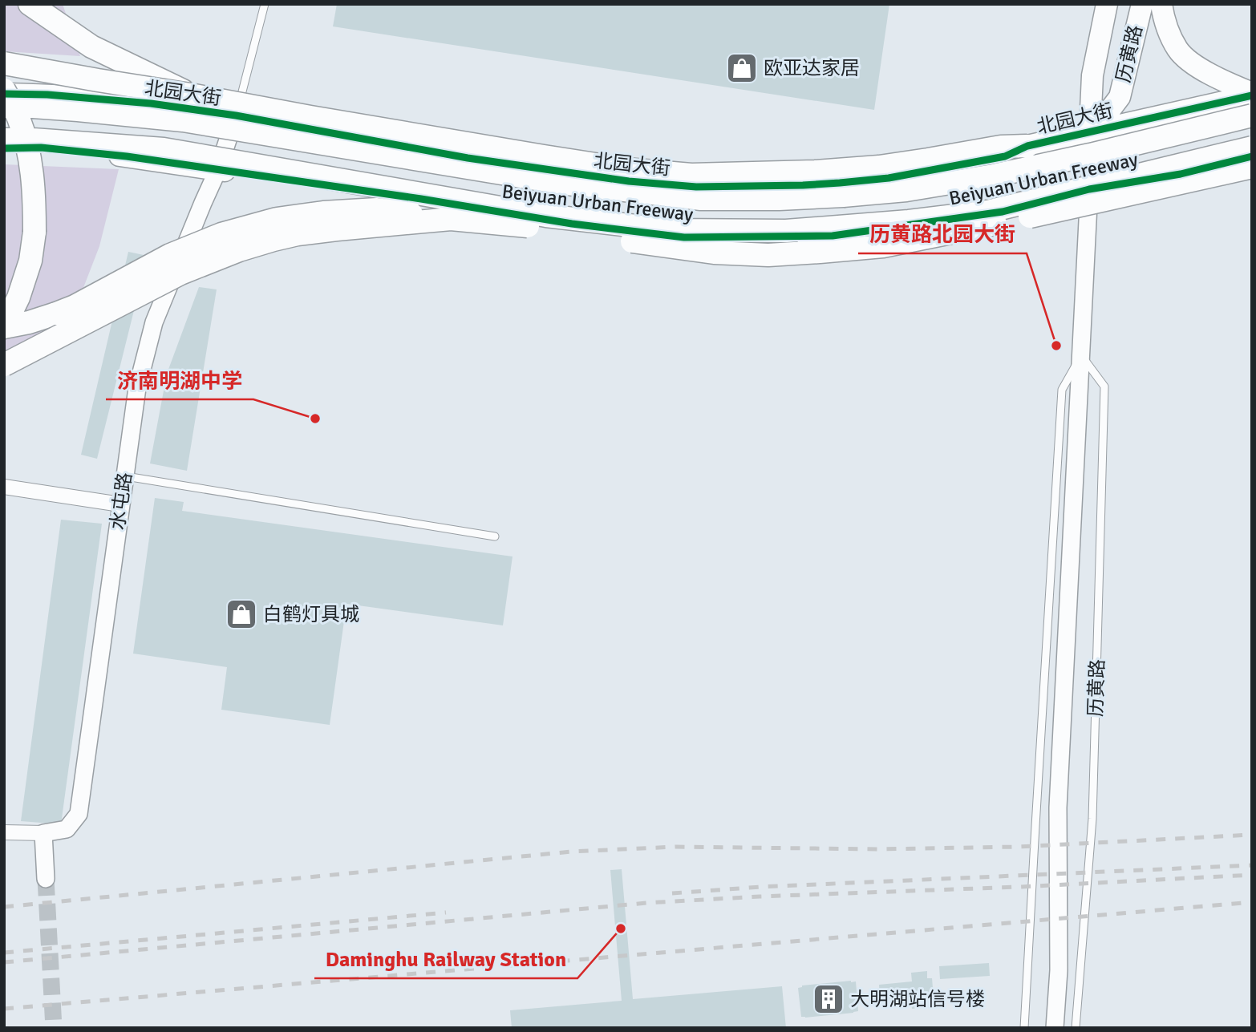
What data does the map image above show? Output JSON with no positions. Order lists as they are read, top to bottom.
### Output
{
  "streets": {
    "highway": ["Beiyuan Urban Freeway"],
    "main road": ["历黄路", "北园大街"],
    "street": ["水屯路"]
  },
  "crossings": [
    ["历黄路", "北园大街"],
    ["北园大街", "水屯路"]
  ],
  "places": {
    "shop": ["欧亚达家居", "白鹤灯具城"],
    "other": ["历黄路北园大街", "济南明湖中学", "Daminghu Railway Station"],
    "building": ["大明湖站信号楼"]
  }
}
